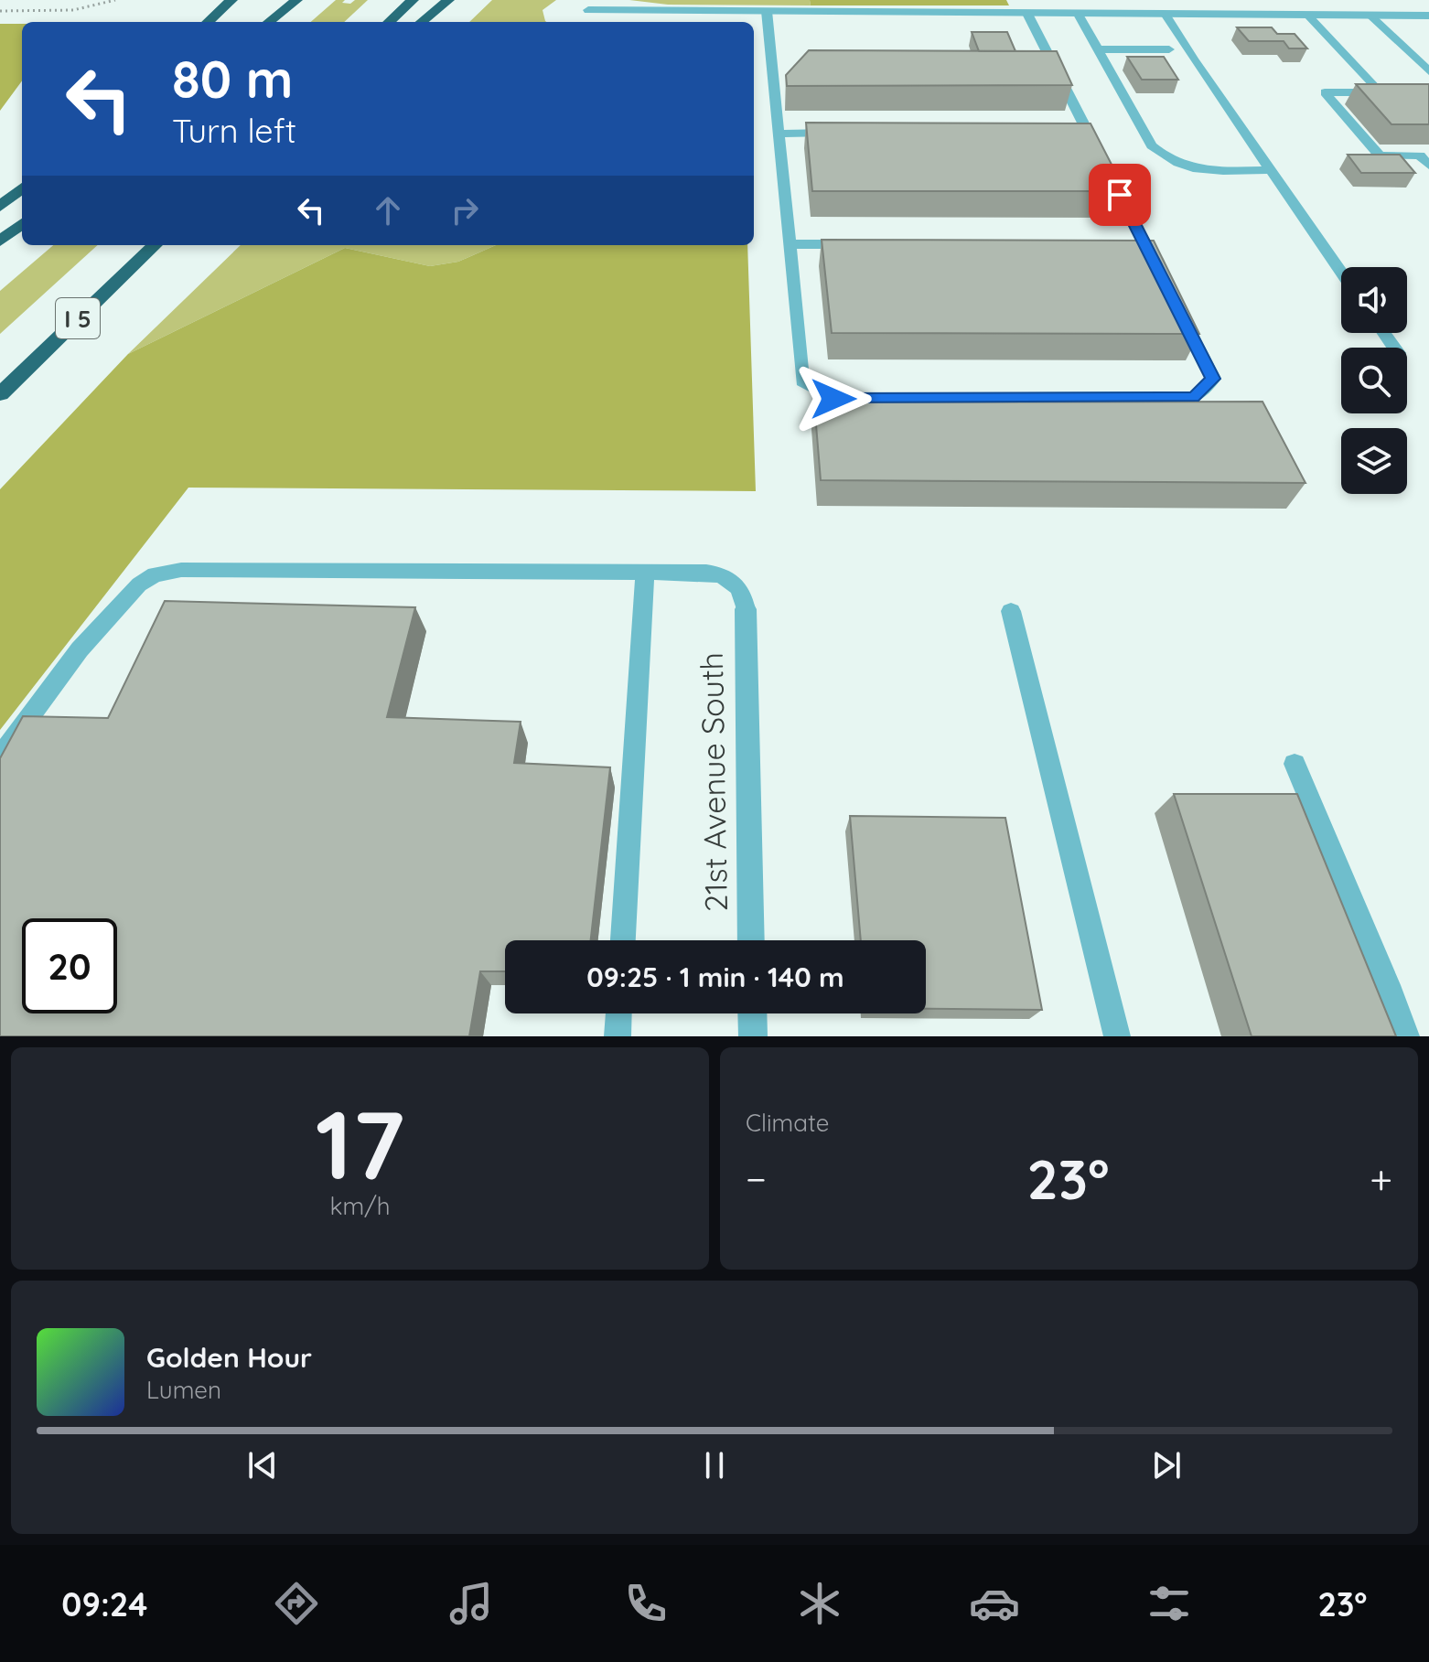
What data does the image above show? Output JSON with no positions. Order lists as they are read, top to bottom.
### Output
{
  "streets": {
    "highway": ["I 5"],
    "street": ["21st Avenue South"]
  },
  "page": {
    "turn": ["80 m", "Turn left"],
    "limit": "20",
    "trip": "09:25 · 1 min · 140 m",
    "tile": [
      ["17", "km/h"],
      "Climate"
    ],
    "heat": ["−", "23°", "+"],
    "song": ["Golden Hour", "Lumen"],
    "tabs": ["09:24", "23°"]
  }
}
